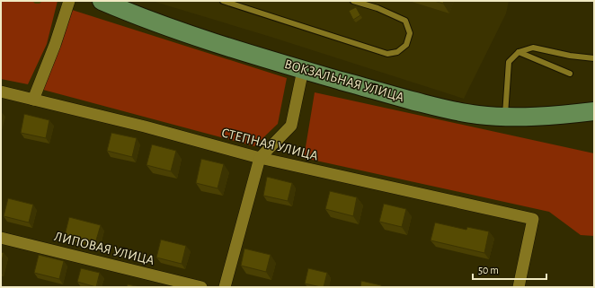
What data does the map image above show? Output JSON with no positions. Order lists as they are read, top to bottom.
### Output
{
  "streets": {
    "main road": ["ВОКЗАЛЬНАЯ УЛИЦА"],
    "street": ["СТЕПНАЯ УЛИЦА", "ЛИПОВАЯ УЛИЦА"]
  },
  "scale_bar": "50 m"
}
